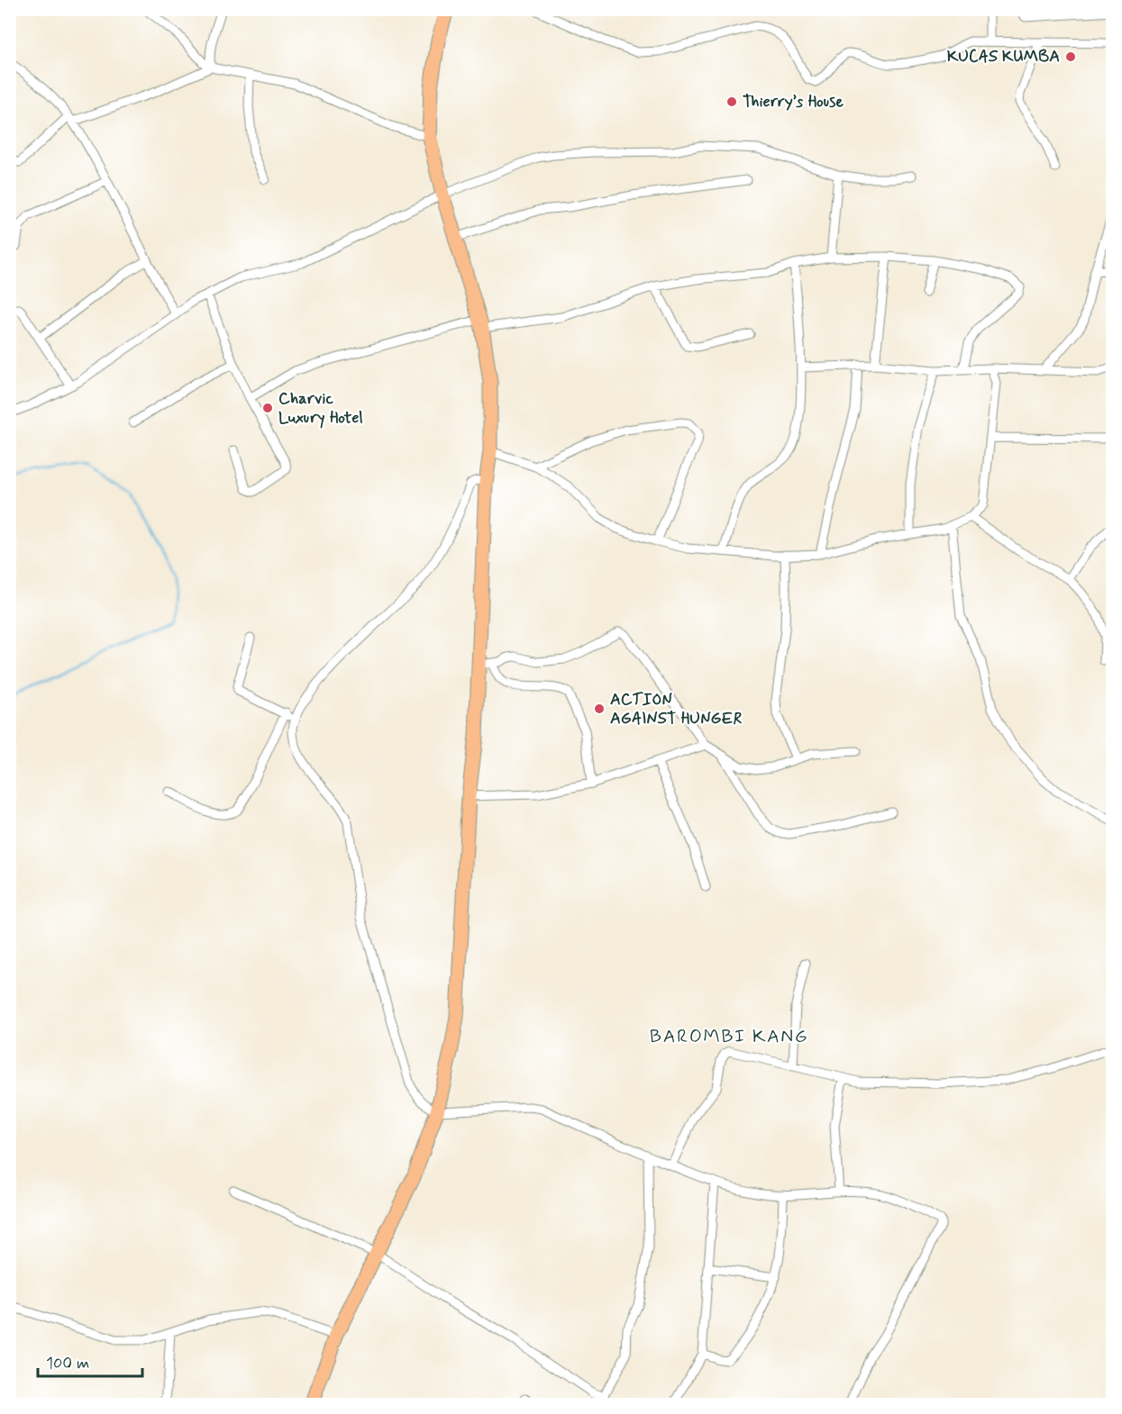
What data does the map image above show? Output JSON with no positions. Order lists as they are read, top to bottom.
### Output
{
  "districts": ["BAROMBI KANG"],
  "places": [
    "KUCAS KUMBA",
    "Thierry’s House",
    "Charvic Luxury Hotel",
    "ACTION AGAINST HUNGER"
  ],
  "scale_bar": "100 m"
}
